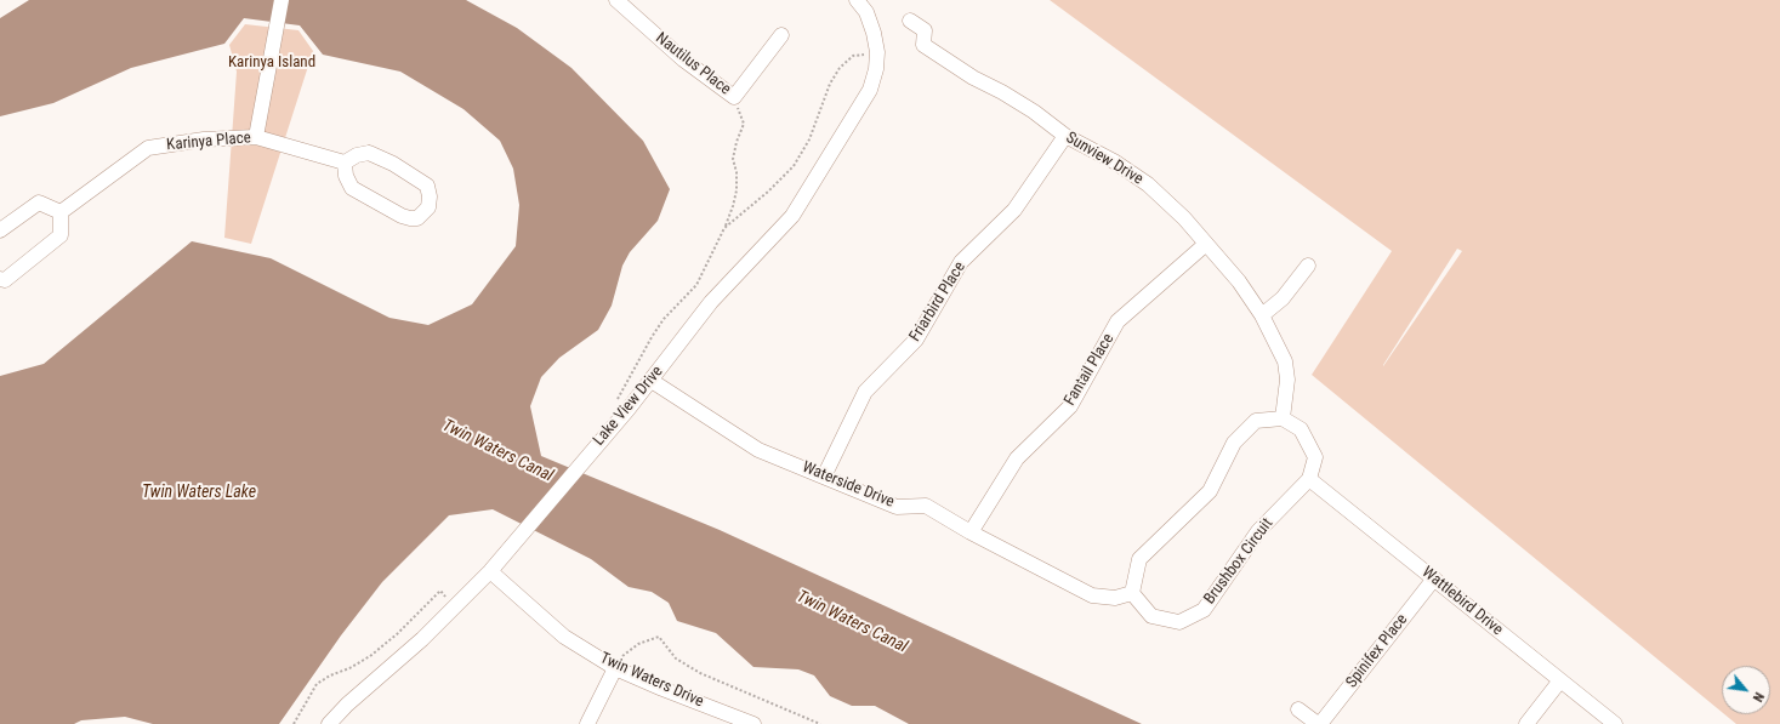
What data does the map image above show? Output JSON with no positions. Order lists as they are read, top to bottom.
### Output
{
  "streets": {
    "street": [
      "Nautilus Place",
      "Karinya Place",
      "Sunview Drive",
      "Friarbird Place",
      "Fantail Place",
      "Lake View Drive",
      "Waterside Drive",
      "Brushbox Circuit",
      "Wattlebird Drive",
      "Spinifex Place",
      "Twin Waters Drive"
    ]
  },
  "crossings": [
    ["Sunview Drive", "Friarbird Place"],
    ["Sunview Drive", "Fantail Place"],
    ["Friarbird Place", "Waterside Drive"],
    ["Fantail Place", "Waterside Drive"],
    ["Lake View Drive", "Waterside Drive"],
    ["Lake View Drive", "Twin Waters Drive"],
    ["Waterside Drive", "Brushbox Circuit"],
    ["Brushbox Circuit", "Wattlebird Drive"],
    ["Wattlebird Drive", "Spinifex Place"]
  ],
  "water": ["Twin Waters Canal", "Twin Waters Lake"],
  "parks": ["Karinya Island"],
  "north": "bottom right"
}
